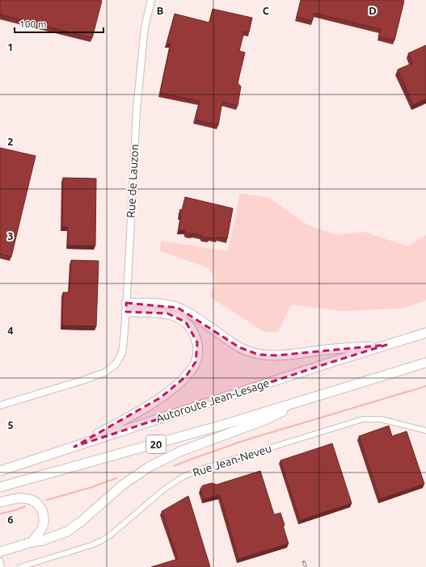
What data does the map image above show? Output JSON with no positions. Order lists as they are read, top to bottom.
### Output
{
  "streets": {
    "highway": ["Autoroute Jean-Lesage", "20"],
    "street": ["Rue de Lauzon", "Rue Jean-Neveu"]
  },
  "scale_bar": "100 m",
  "grid": {
    "columns": ["B", "C", "D"],
    "rows": [
      "1",
      "2",
      "3",
      "4",
      "5",
      "6"
    ]
  }
}
